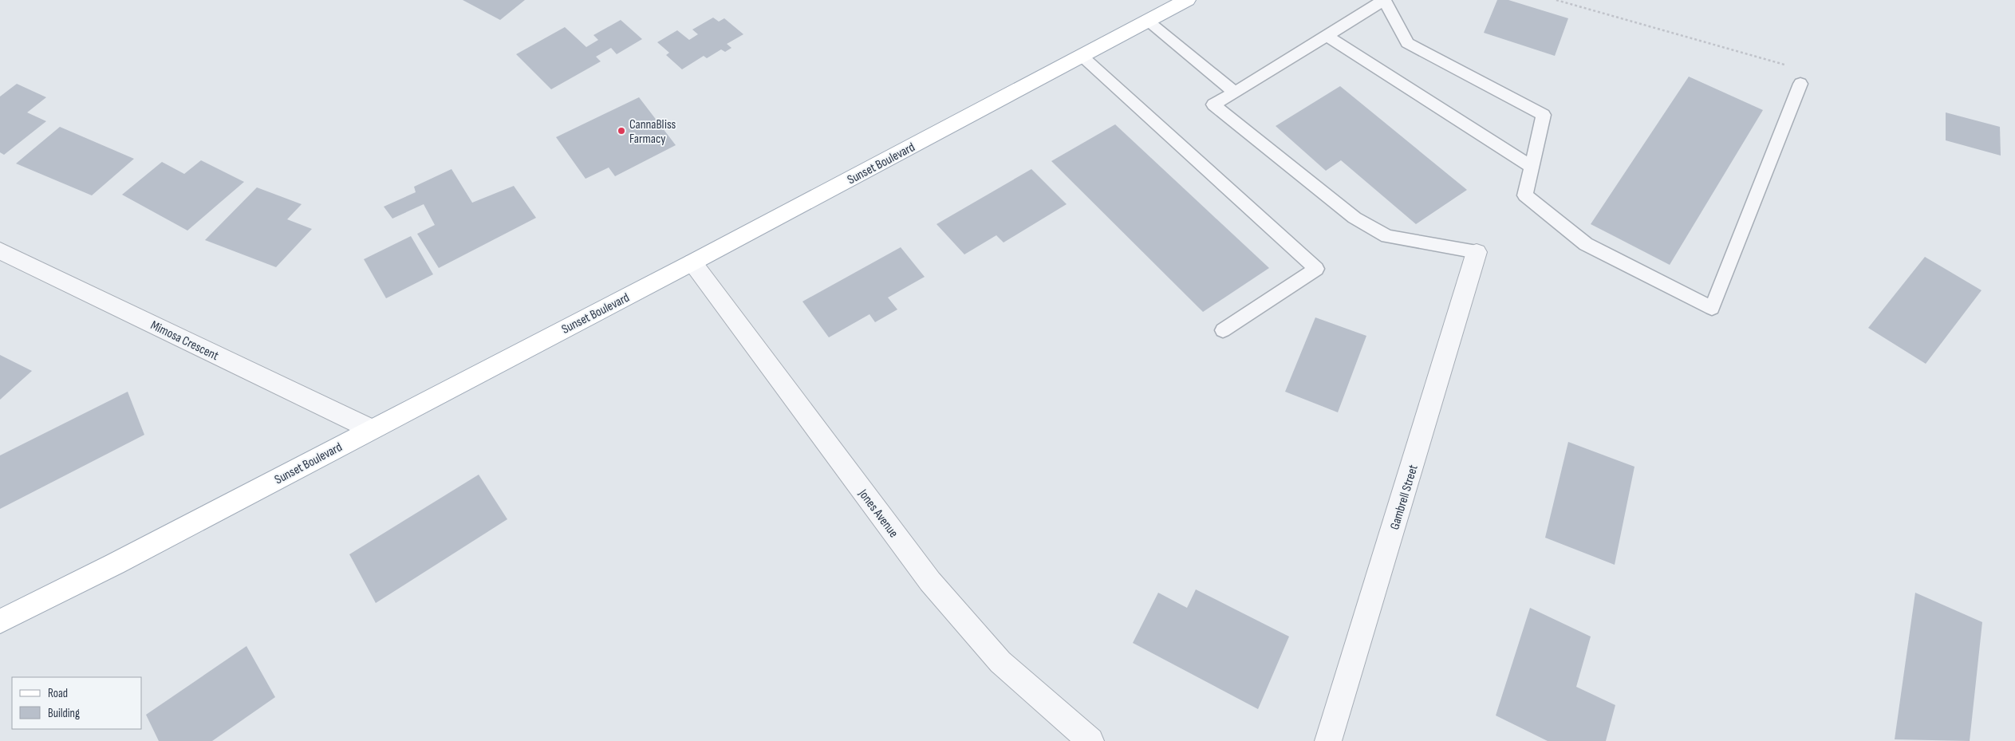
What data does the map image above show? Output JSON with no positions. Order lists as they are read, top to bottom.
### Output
{
  "streets": {
    "main road": ["Sunset Boulevard"],
    "street": ["Mimosa Crescent", "Gambrell Street", "Jones Avenue"]
  },
  "crossings": [
    ["Sunset Boulevard", "Mimosa Crescent"],
    ["Sunset Boulevard", "Jones Avenue"]
  ],
  "places": ["CannaBliss Farmacy"],
  "legend": ["Road", "Building"]
}
